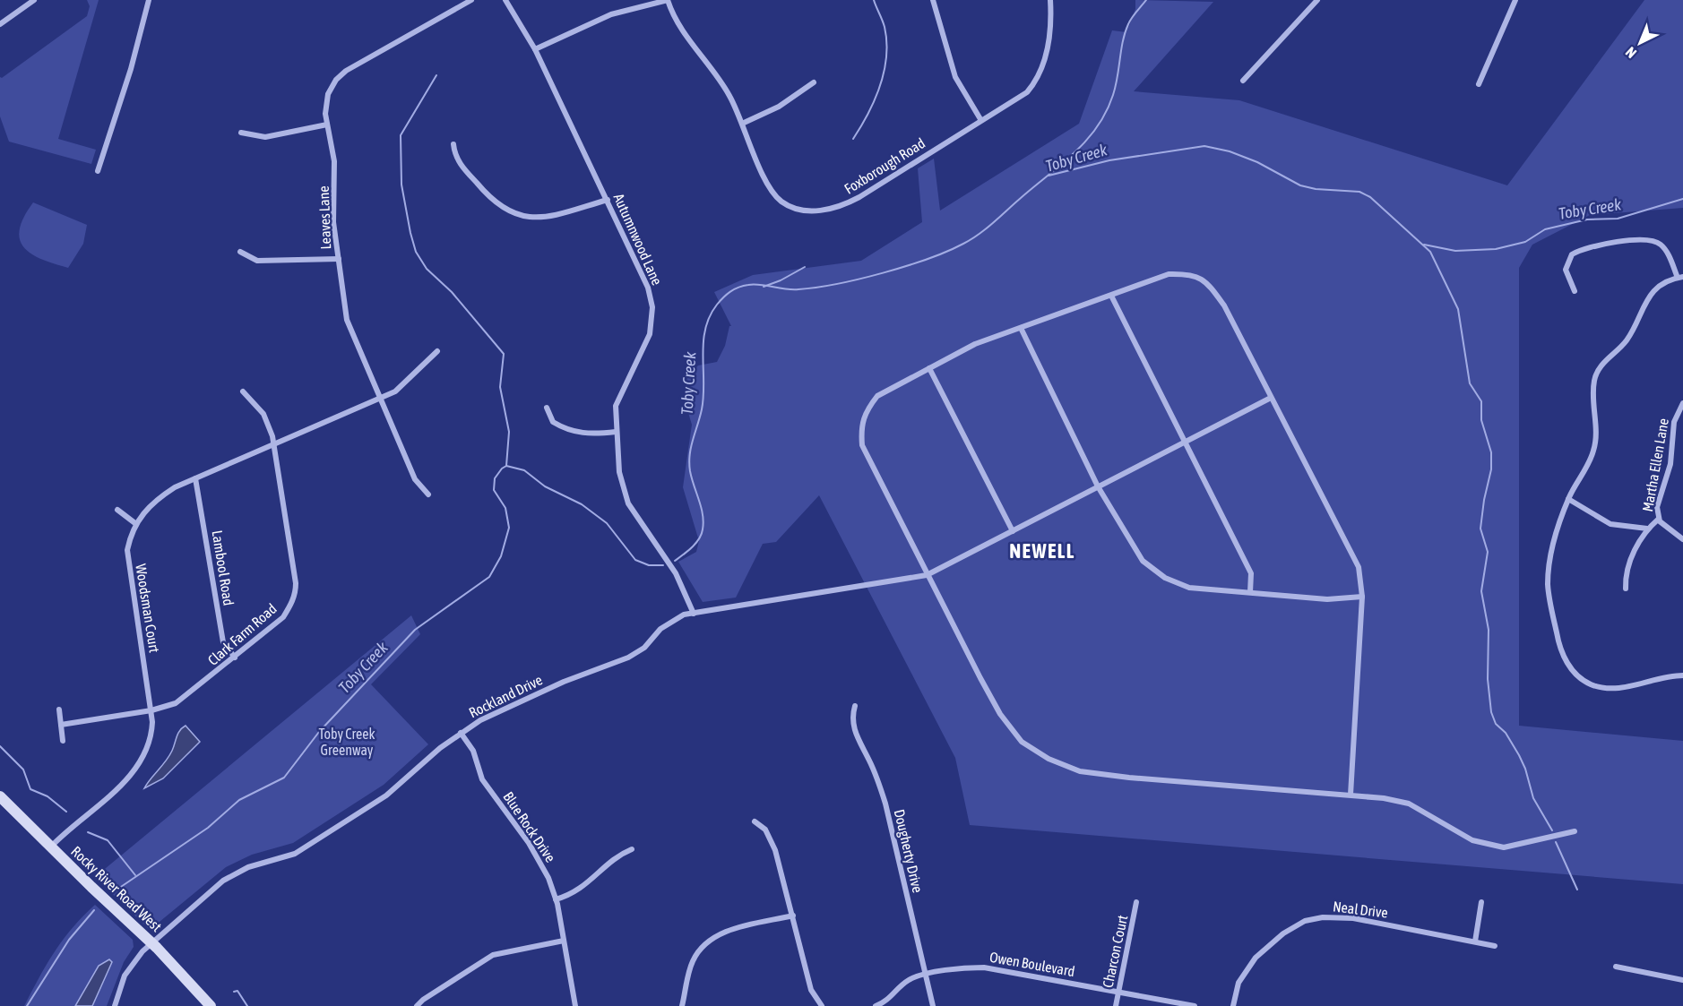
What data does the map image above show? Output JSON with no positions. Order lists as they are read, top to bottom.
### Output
{
  "streets": {
    "street": [
      "Foxborough Road",
      "Leaves Lane",
      "Autumnwood Lane",
      "Martha Ellen Lane",
      "Lambool Road",
      "Woodsman Court",
      "Clark Farm Road",
      "Rockland Drive",
      "Blue Rock Drive",
      "Dougherty Drive",
      "Rocky River Road West",
      "Neal Drive",
      "Charcon Court",
      "Owen Boulevard"
    ]
  },
  "crossings": [
    ["Leaves Lane", "Woodsman Court"],
    ["Autumnwood Lane", "Rockland Drive"],
    ["Lambool Road", "Woodsman Court"],
    ["Lambool Road", "Clark Farm Road"],
    ["Woodsman Court", "Clark Farm Road"],
    ["Woodsman Court", "Rocky River Road West"],
    ["Rockland Drive", "Blue Rock Drive"],
    ["Rockland Drive", "Rocky River Road West"],
    ["Dougherty Drive", "Owen Boulevard"],
    ["Charcon Court", "Owen Boulevard"]
  ],
  "districts": ["NEWELL"],
  "water": ["Toby Creek"],
  "parks": ["Toby Creek Greenway"],
  "north": "bottom left"
}
